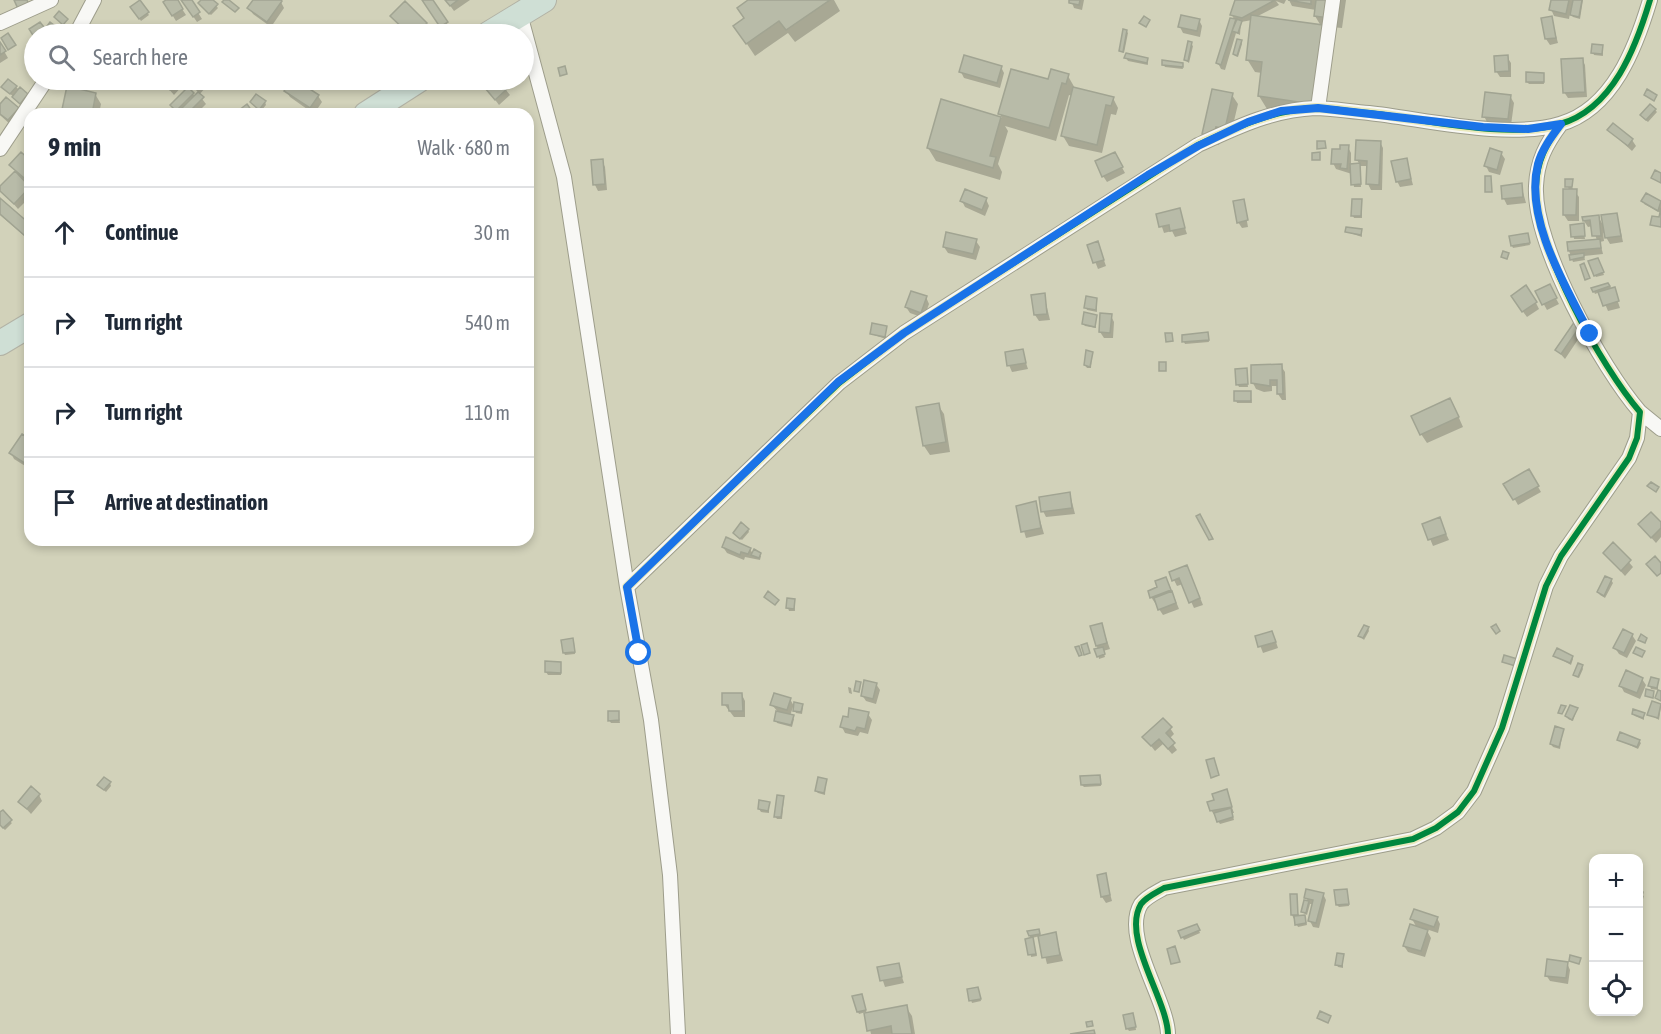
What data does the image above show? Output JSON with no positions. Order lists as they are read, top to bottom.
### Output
{
  "page": {
    "search": "Search here",
    "heading": ["9 min", "Walk · 680 m"],
    "list": [
      ["Continue", "30 m"],
      ["Turn right", "540 m"],
      ["Turn right", "110 m"],
      "Arrive at destination"
    ],
    "map_buttons": ["+", "−"]
  }
}
